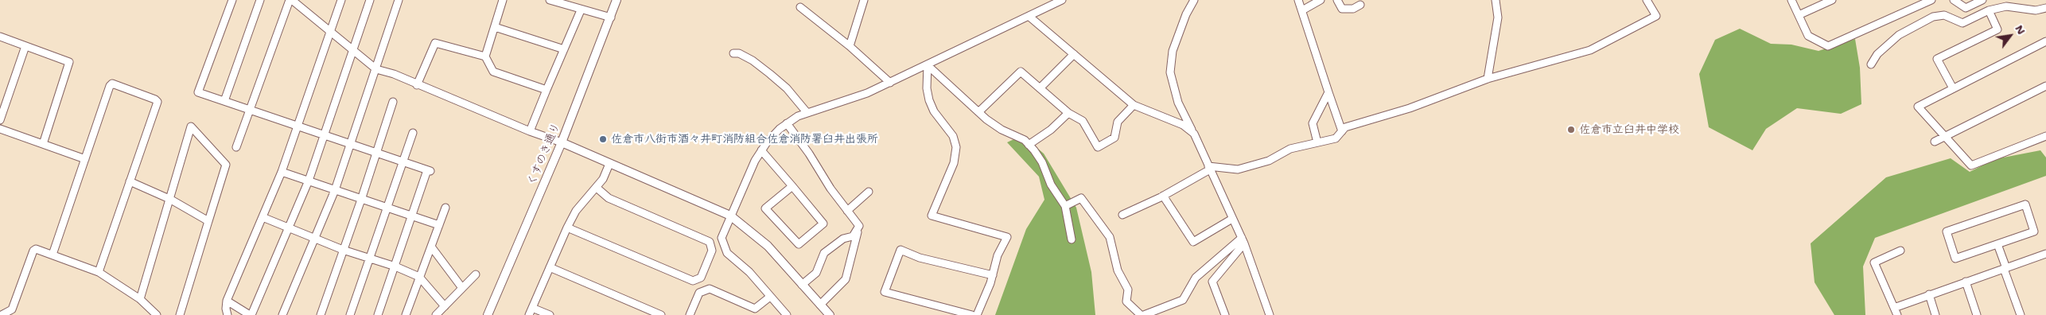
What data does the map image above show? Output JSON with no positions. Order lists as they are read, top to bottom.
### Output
{
  "streets": {
    "street": ["くすのき通り"]
  },
  "places": ["佐倉市立臼井中学校", "佐倉市八街市酒々井町消防組合佐倉消防署臼井出張所"],
  "north": "top right"
}
